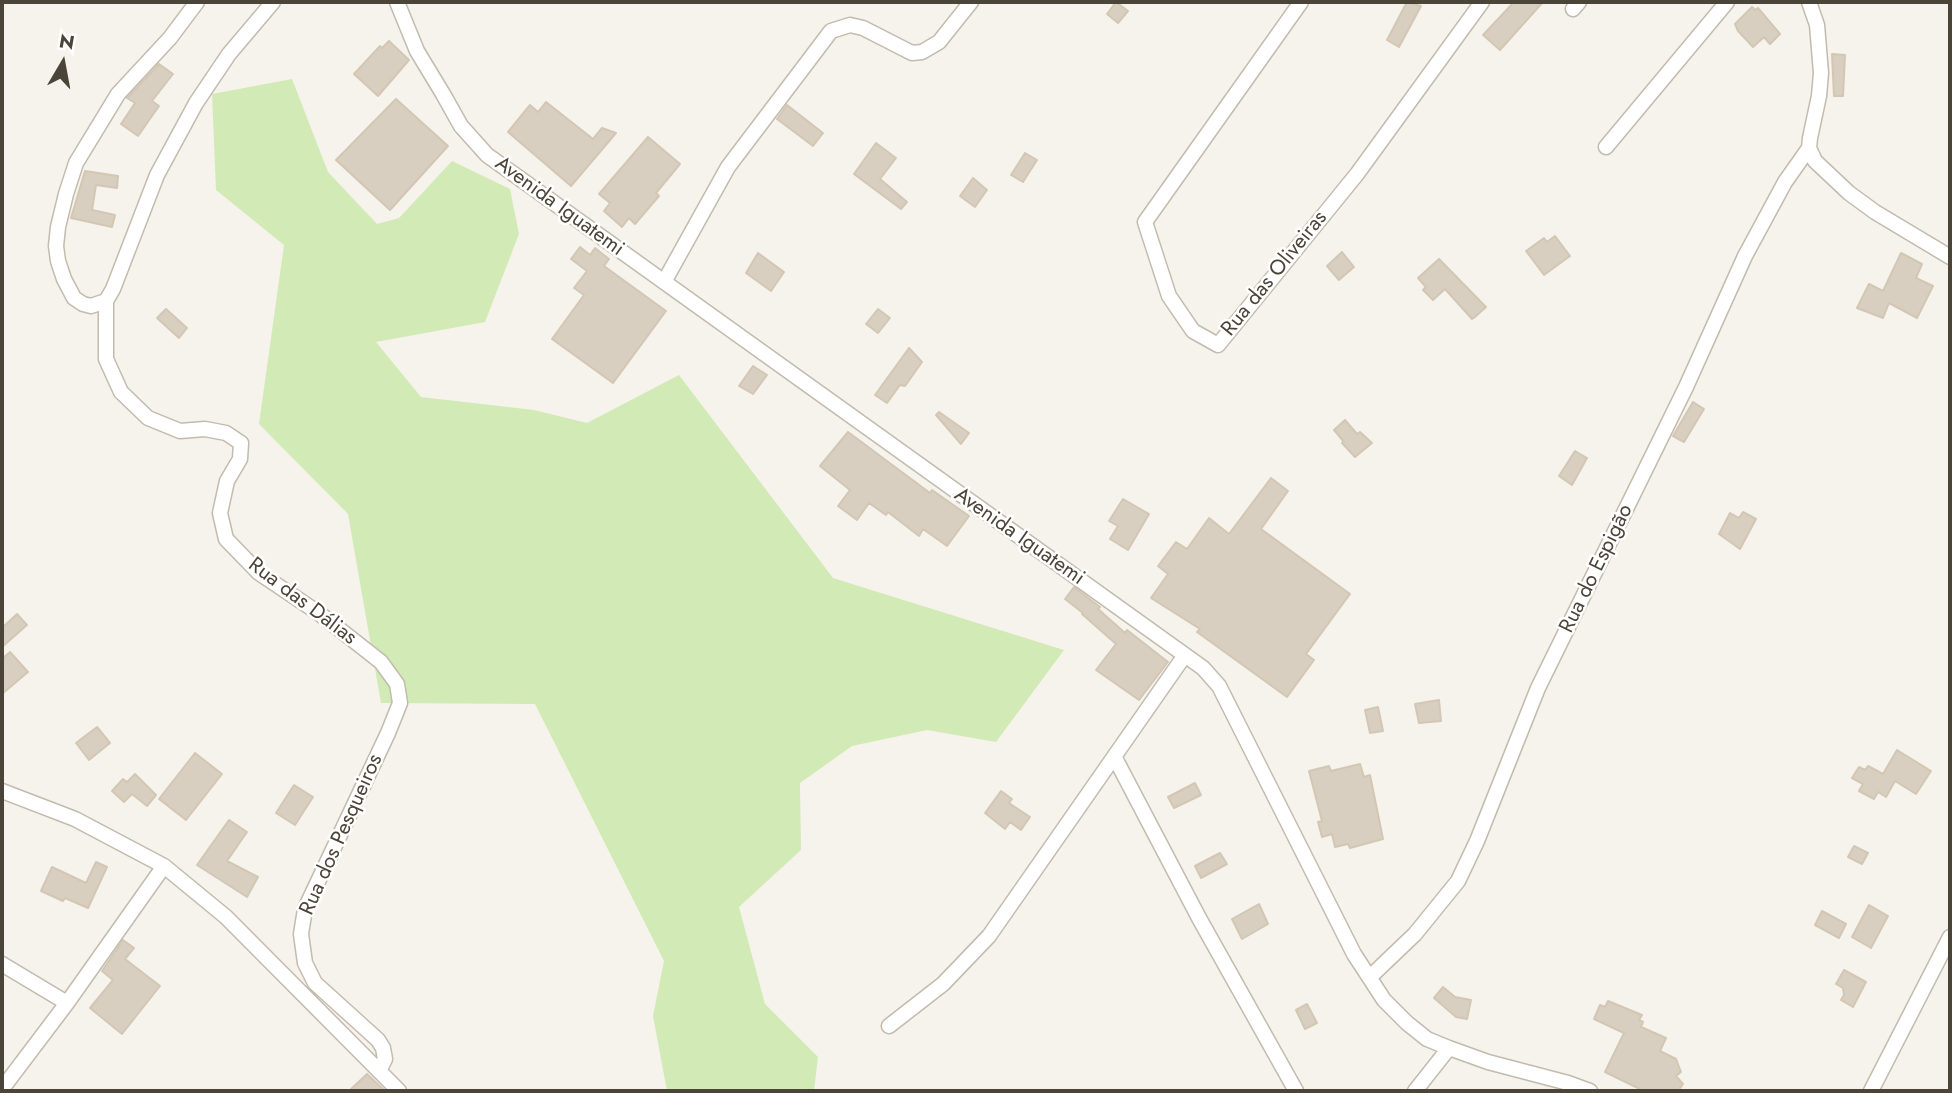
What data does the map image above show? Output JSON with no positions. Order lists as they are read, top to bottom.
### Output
{
  "streets": {
    "street": [
      "Avenida Iguatemi",
      "Rua das Oliveiras",
      "Rua do Espigão",
      "Rua das Dálias",
      "Rua dos Pesqueiros"
    ]
  },
  "crossings": [
    ["Avenida Iguatemi", "Rua do Espigão"],
    ["Rua das Dálias", "Rua dos Pesqueiros"]
  ],
  "north": "top"
}
